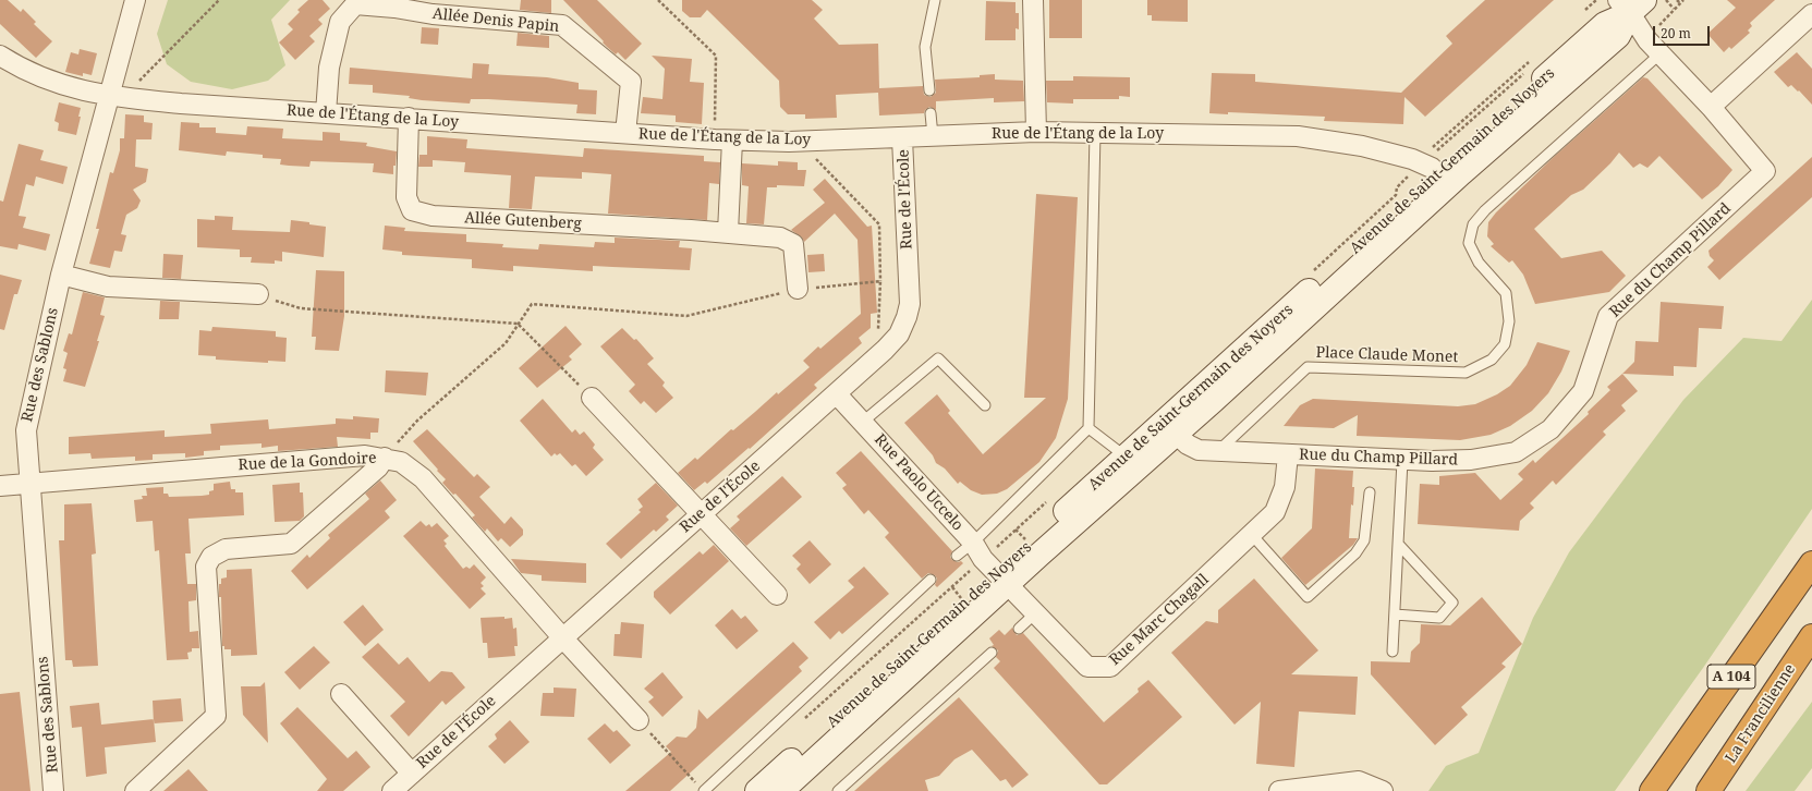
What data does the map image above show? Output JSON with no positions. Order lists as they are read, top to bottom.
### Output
{
  "streets": {
    "highway": ["A 104", "La Francilienne"],
    "main road": ["Avenue de Saint-Germain des Noyers"],
    "street": [
      "Allée Denis Papin",
      "Rue de l'Étang de la Loy",
      "Rue de l'École",
      "Allée Gutenberg",
      "Rue du Champ Pillard",
      "Rue des Sablons",
      "Rue de la Gondoire",
      "Rue Paolo Uccelo",
      "Rue Marc Chagall"
    ],
    "lane": ["Place Claude Monet"]
  },
  "crossings": [
    ["Allée Denis Papin", "Rue de l'Étang de la Loy"],
    ["Rue de l'Étang de la Loy", "Avenue de Saint-Germain des Noyers"],
    ["Rue de l'Étang de la Loy", "Rue de l'École"],
    ["Rue de l'Étang de la Loy", "Allée Gutenberg"],
    ["Rue de l'Étang de la Loy", "Rue des Sablons"],
    ["Avenue de Saint-Germain des Noyers", "Rue du Champ Pillard"],
    ["Avenue de Saint-Germain des Noyers", "Rue Paolo Uccelo"],
    ["Avenue de Saint-Germain des Noyers", "Rue Marc Chagall"],
    ["Rue de l'École", "Rue de la Gondoire"],
    ["Rue de l'École", "Rue Paolo Uccelo"],
    ["Rue du Champ Pillard", "Place Claude Monet"],
    ["Rue du Champ Pillard", "Rue Marc Chagall"],
    ["Rue des Sablons", "Rue de la Gondoire"],
    ["Rue Paolo Uccelo", "Rue Marc Chagall"]
  ],
  "scale_bar": "20 m"
}
